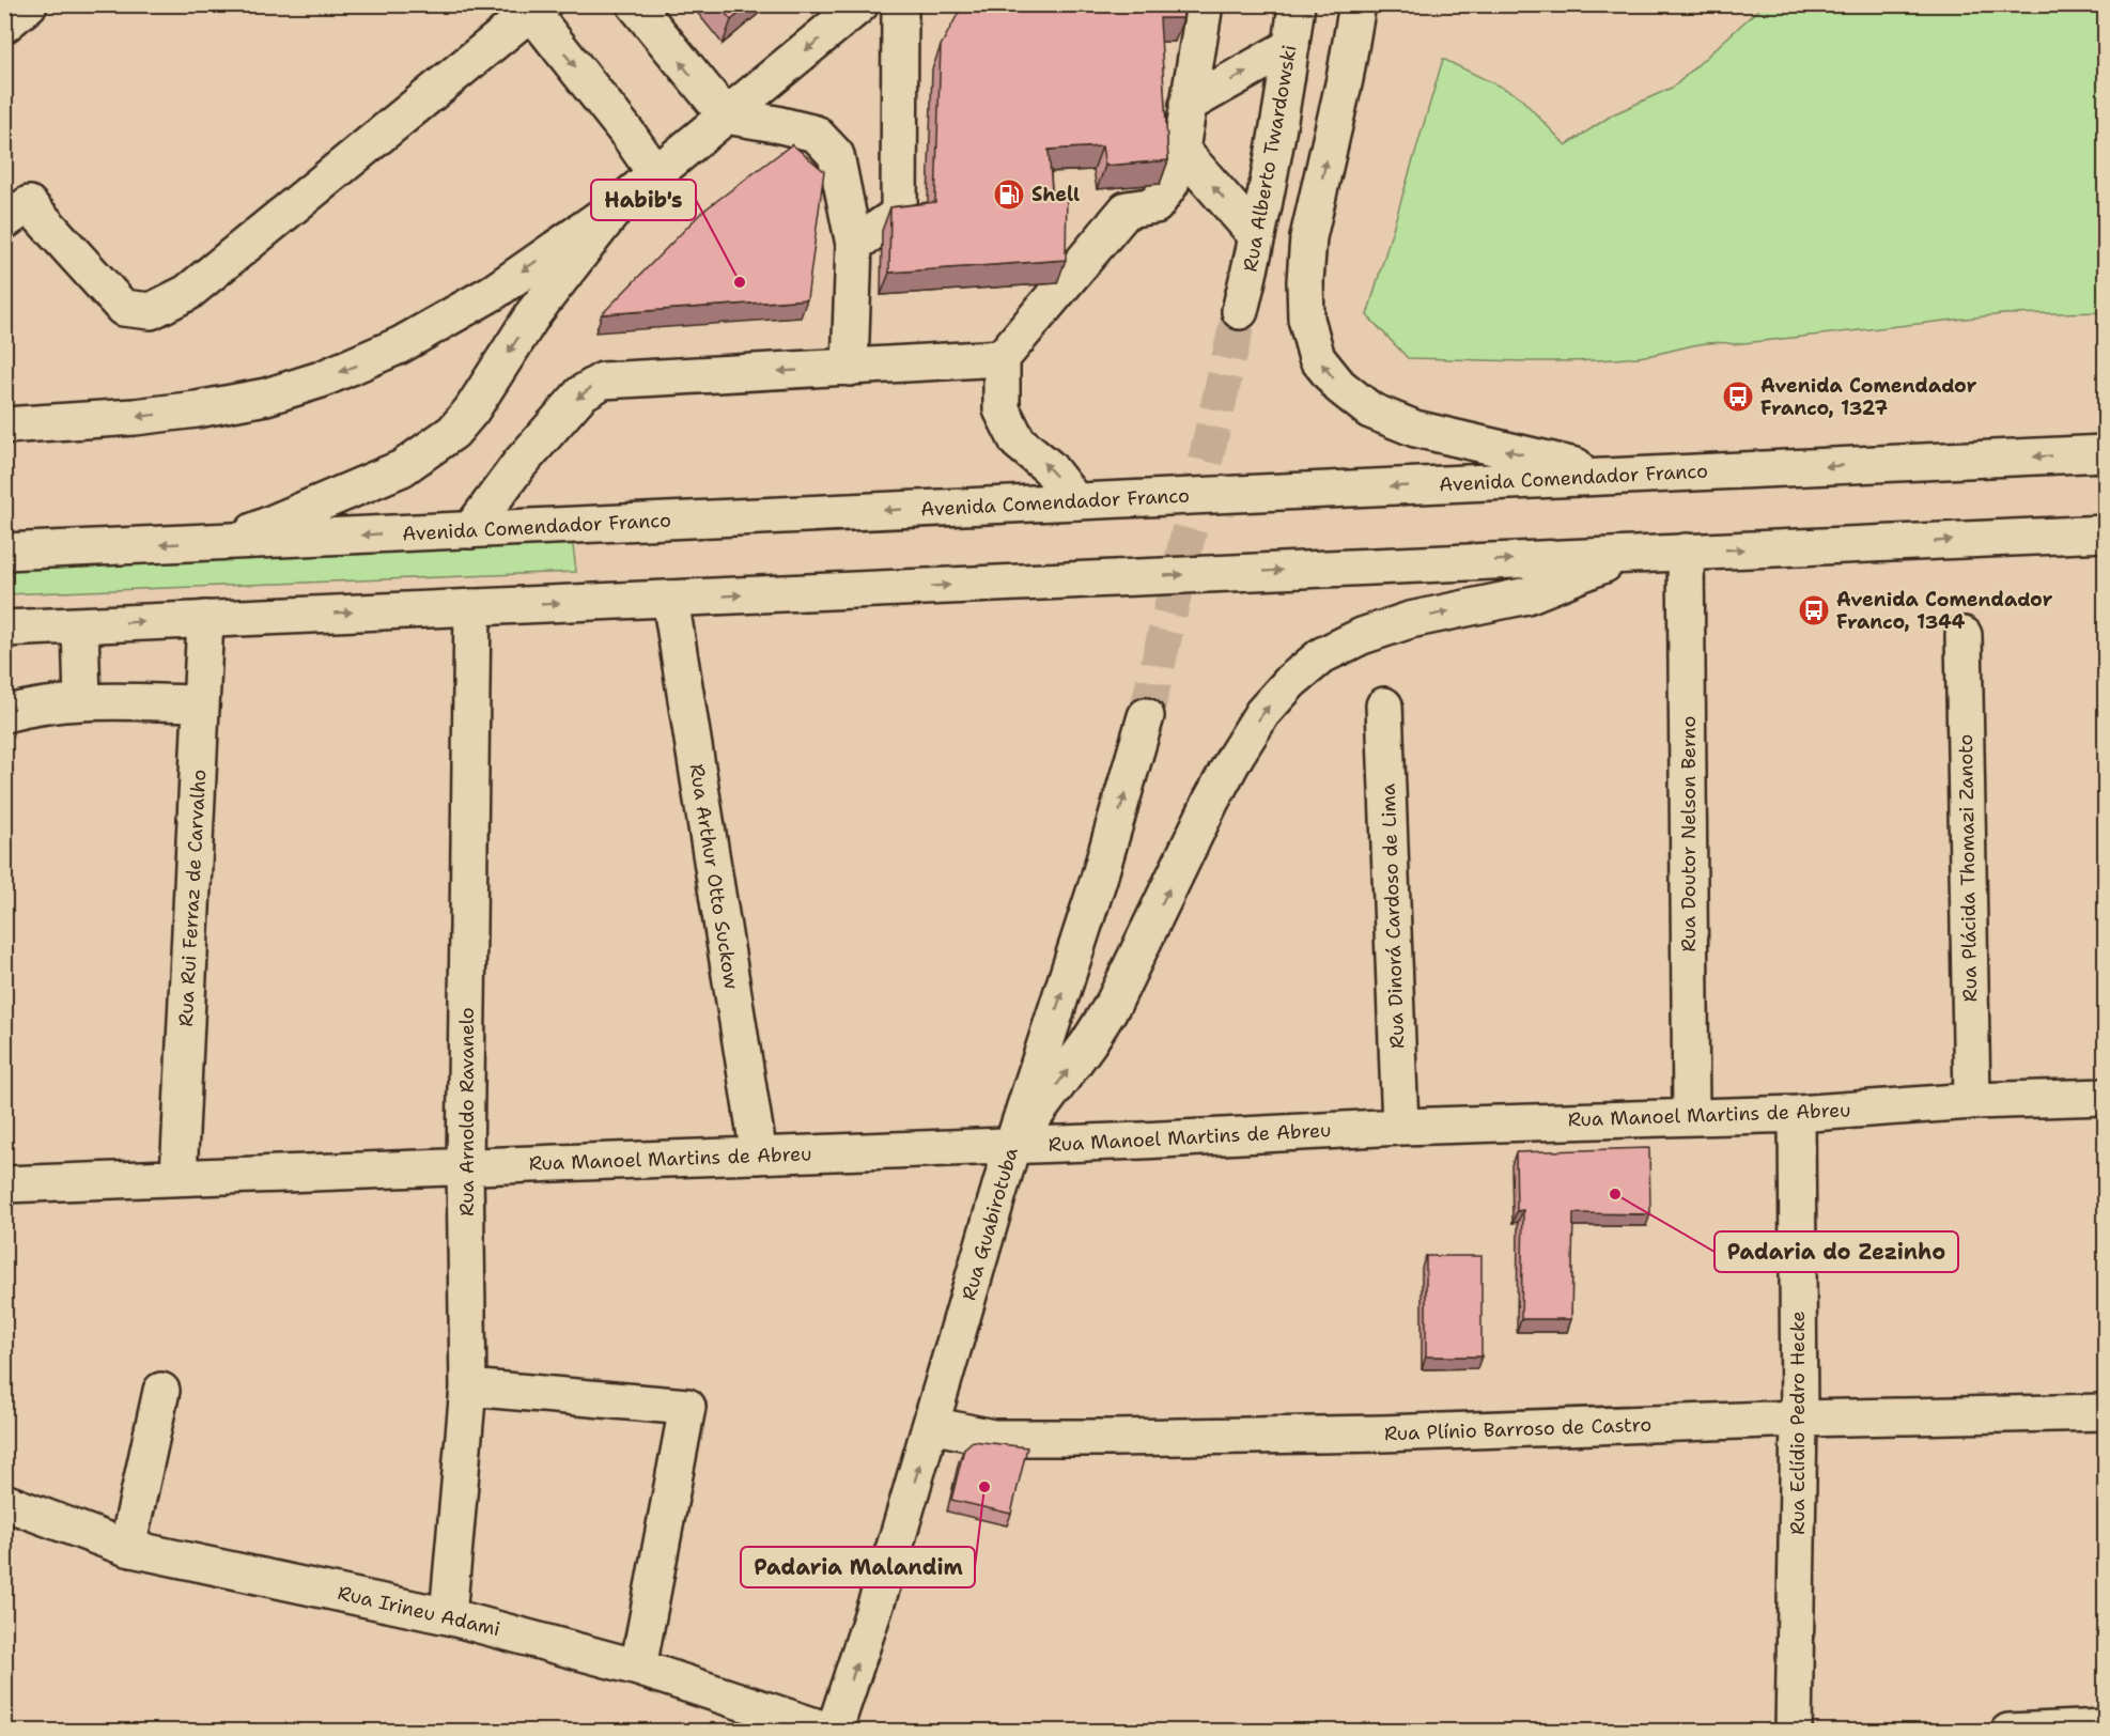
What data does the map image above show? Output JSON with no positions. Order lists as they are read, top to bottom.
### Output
{
  "streets": {
    "main road": [
      "Rua Alberto Twardowski",
      "Avenida Comendador Franco",
      "Rua Doutor Nelson Berno",
      "Rua Plácida Thomazi Zanoto",
      "Rua Arthur Otto Suckow",
      "Rua Rui Ferraz de Carvalho",
      "Rua Dinorá Cardoso de Lima",
      "Rua Arnoldo Ravanelo",
      "Rua Manoel Martins de Abreu",
      "Rua Guabirotuba",
      "Rua Eclídio Pedro Hecke",
      "Rua Plínio Barroso de Castro",
      "Rua Irineu Adami"
    ]
  },
  "crossings": [
    ["Rua Doutor Nelson Berno", "Rua Manoel Martins de Abreu"],
    ["Rua Plácida Thomazi Zanoto", "Rua Manoel Martins de Abreu"],
    ["Rua Arthur Otto Suckow", "Rua Manoel Martins de Abreu"],
    ["Rua Rui Ferraz de Carvalho", "Rua Manoel Martins de Abreu"],
    ["Rua Dinorá Cardoso de Lima", "Rua Manoel Martins de Abreu"],
    ["Rua Arnoldo Ravanelo", "Rua Manoel Martins de Abreu"],
    ["Rua Arnoldo Ravanelo", "Rua Irineu Adami"],
    ["Rua Manoel Martins de Abreu", "Rua Guabirotuba"],
    ["Rua Manoel Martins de Abreu", "Rua Eclídio Pedro Hecke"],
    ["Rua Guabirotuba", "Rua Plínio Barroso de Castro"],
    ["Rua Guabirotuba", "Rua Irineu Adami"],
    ["Rua Eclídio Pedro Hecke", "Rua Plínio Barroso de Castro"]
  ],
  "one_way": ["Rua Guabirotuba"],
  "places": {
    "fuel station": ["Shell"],
    "other": ["Habib's", "Padaria do Zezinho", "Padaria Malandim"],
    "bus stop": ["Avenida Comendador Franco, 1327", "Avenida Comendador Franco, 1344"]
  }
}
